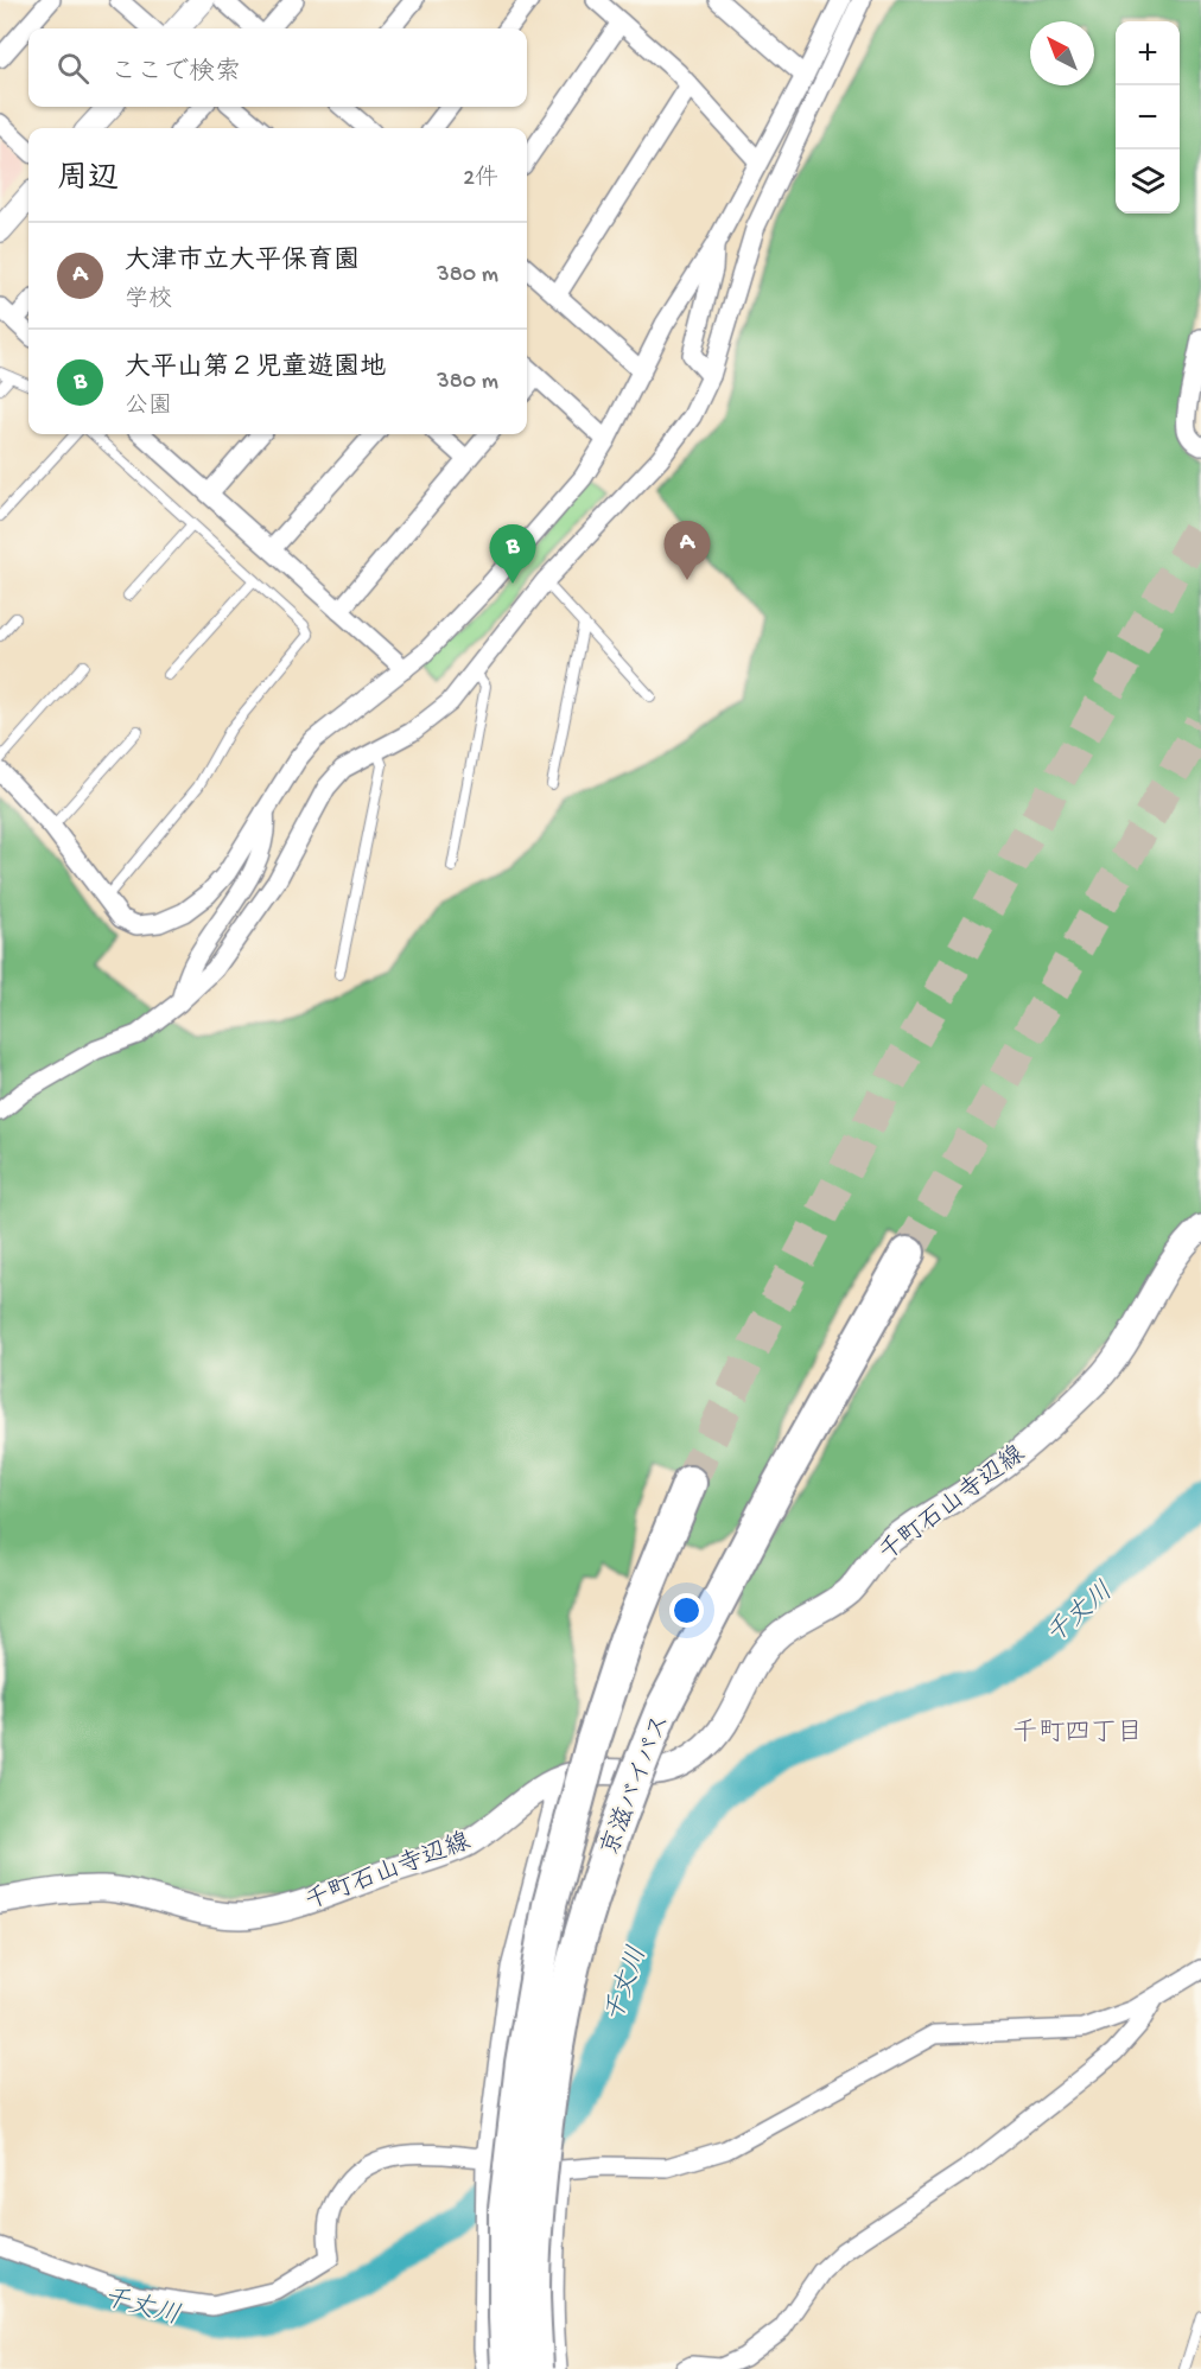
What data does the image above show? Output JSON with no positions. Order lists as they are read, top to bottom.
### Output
{
  "streets": {
    "highway": ["京滋バイパス"],
    "main road": ["千町石山寺辺線"]
  },
  "districts": ["千町四丁目"],
  "water": ["千丈川"],
  "north": "top left",
  "page": {
    "map_buttons": ["+", "−"],
    "search": "ここで検索",
    "heading": ["周辺", "2件"],
    "list": [
      {
        "mark": "A",
        "name": "大津市立大平保育園",
        "note": "学校",
        "value": "380 m"
      },
      {
        "mark": "B",
        "name": "大平山第２児童遊園地",
        "note": "公園",
        "value": "380 m"
      }
    ],
    "pins": ["A", "B"]
  }
}
